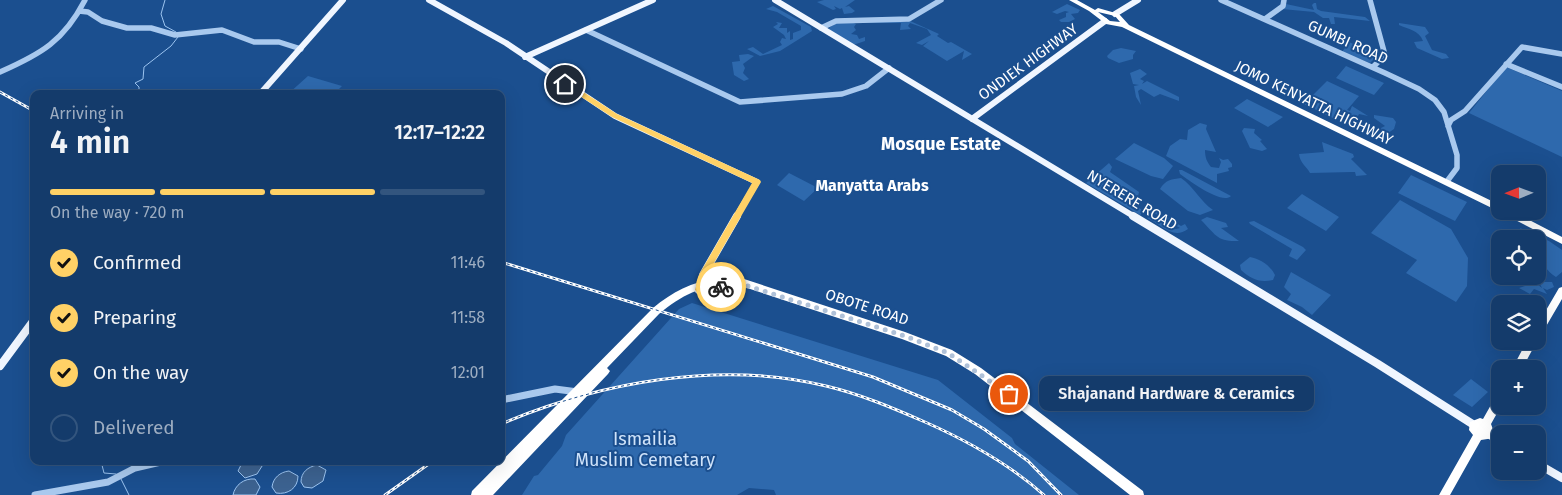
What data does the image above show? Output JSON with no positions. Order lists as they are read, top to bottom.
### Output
{
  "streets": {
    "highway": ["JOMO KENYATTA HIGHWAY", "OBOTE ROAD"],
    "main road": ["ONDIEK HIGHWAY", "NYERERE ROAD"],
    "street": ["GUMBI ROAD"]
  },
  "crossings": [
    ["GUMBI ROAD", "JOMO KENYATTA HIGHWAY"],
    ["ONDIEK HIGHWAY", "JOMO KENYATTA HIGHWAY"],
    ["ONDIEK HIGHWAY", "NYERERE ROAD"]
  ],
  "districts": ["Mosque Estate", "Manyatta Arabs"],
  "parks": ["Ismailia Muslim Cemetary"],
  "places": ["Shajanand Hardware & Ceramics"],
  "north": "left",
  "page": {
    "heading": ["4 min", "Arriving in", "12:17–12:22"],
    "map_buttons": ["+", "−"],
    "bar": "On the way · 720 m",
    "list": [
      ["Confirmed", "11:46"],
      ["Preparing", "11:58"],
      ["On the way", "12:01"],
      "Delivered"
    ],
    "bubble": "Shajanand Hardware & Ceramics"
  }
}
